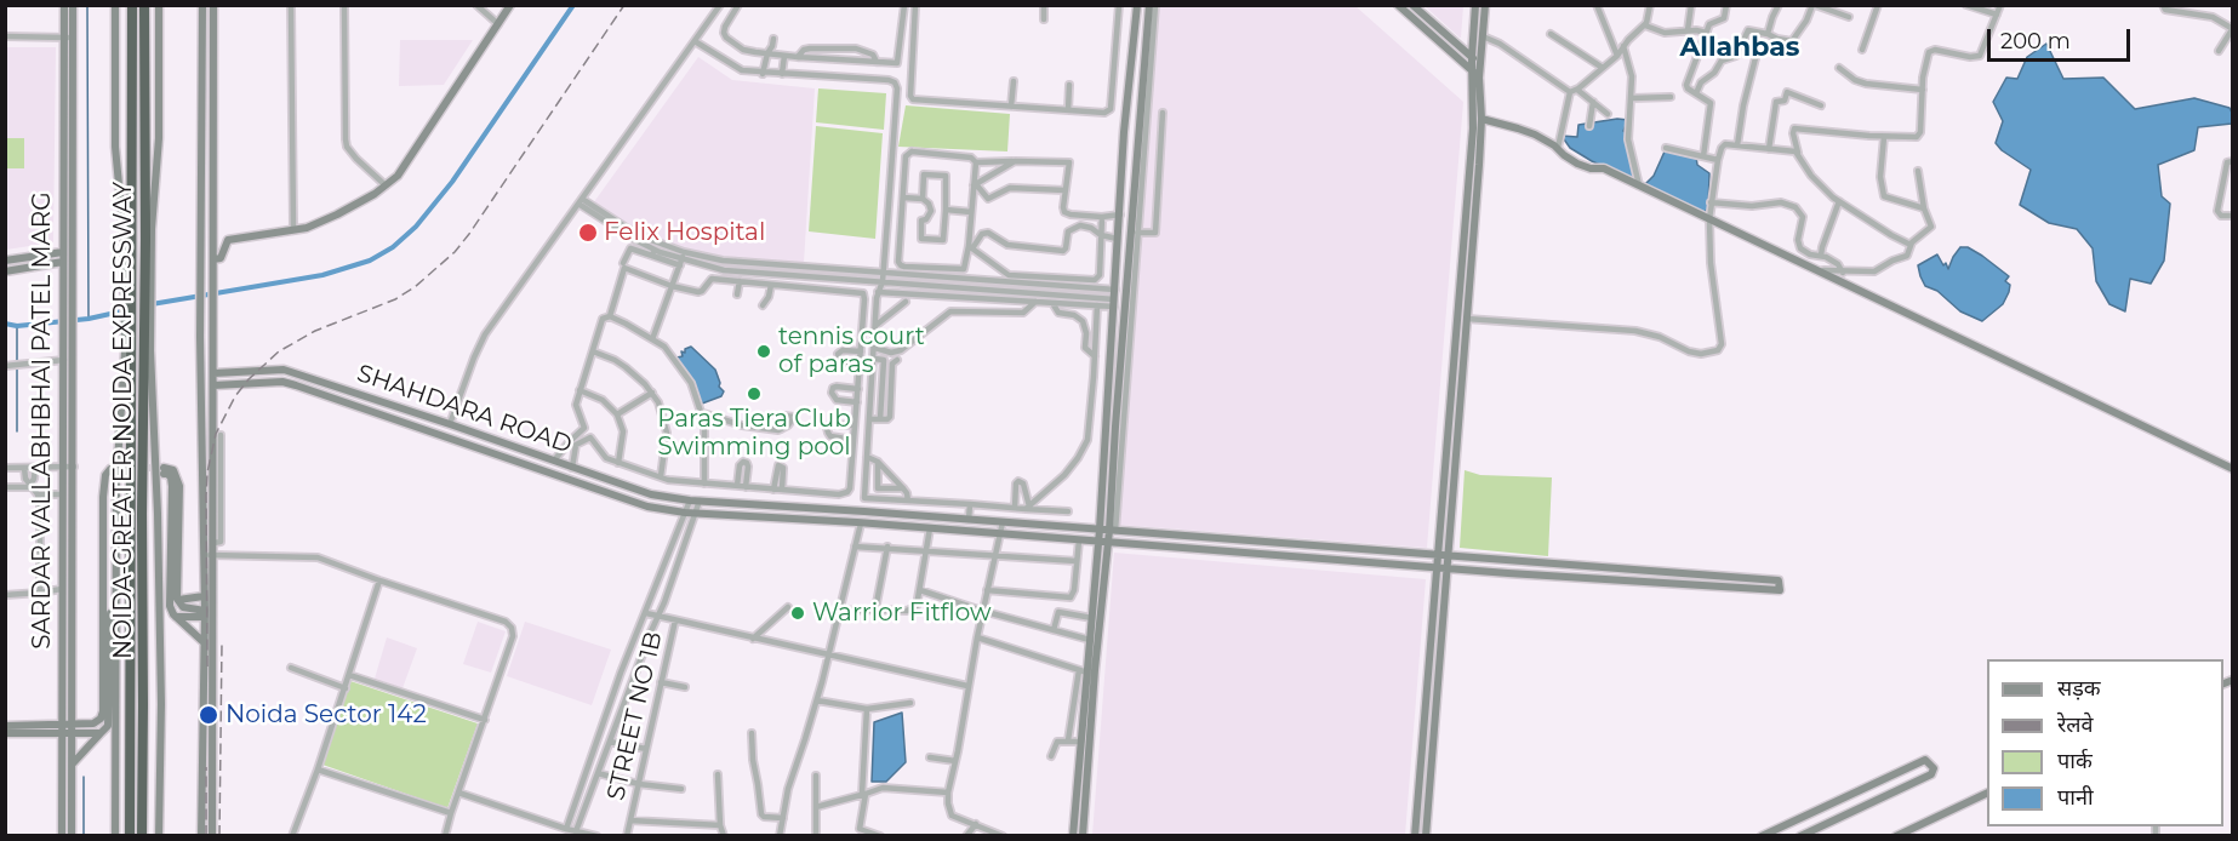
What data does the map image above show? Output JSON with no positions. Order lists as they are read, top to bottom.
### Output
{
  "streets": {
    "highway": ["NOIDA-GREATER NOIDA EXPRESSWAY"],
    "street": ["SHAHDARA ROAD", "SARDAR VALLABHBHAI PATEL MARG", "STREET NO 1B"]
  },
  "districts": ["Allahbas"],
  "places": [
    "Felix Hospital",
    "tennis court of paras",
    "Paras Tiera Club Swimming pool",
    "Warrior Fitflow",
    "Noida Sector 142"
  ],
  "legend": [
    "सड़क",
    "रेलवे",
    "पार्क",
    "पानी"
  ],
  "scale_bar": "200 m"
}
